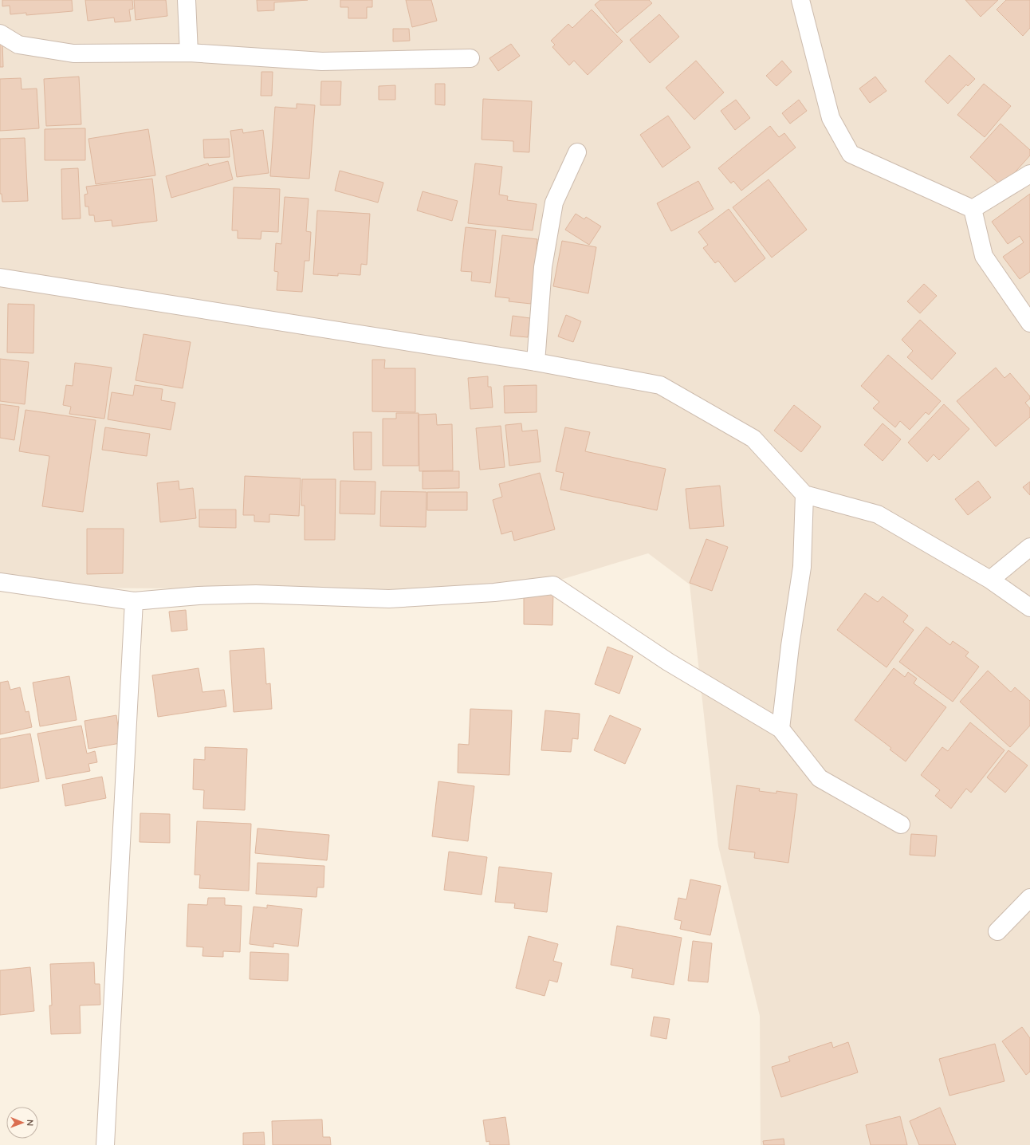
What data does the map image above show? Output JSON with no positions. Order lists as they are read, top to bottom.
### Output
{
  "north": "right"
}
